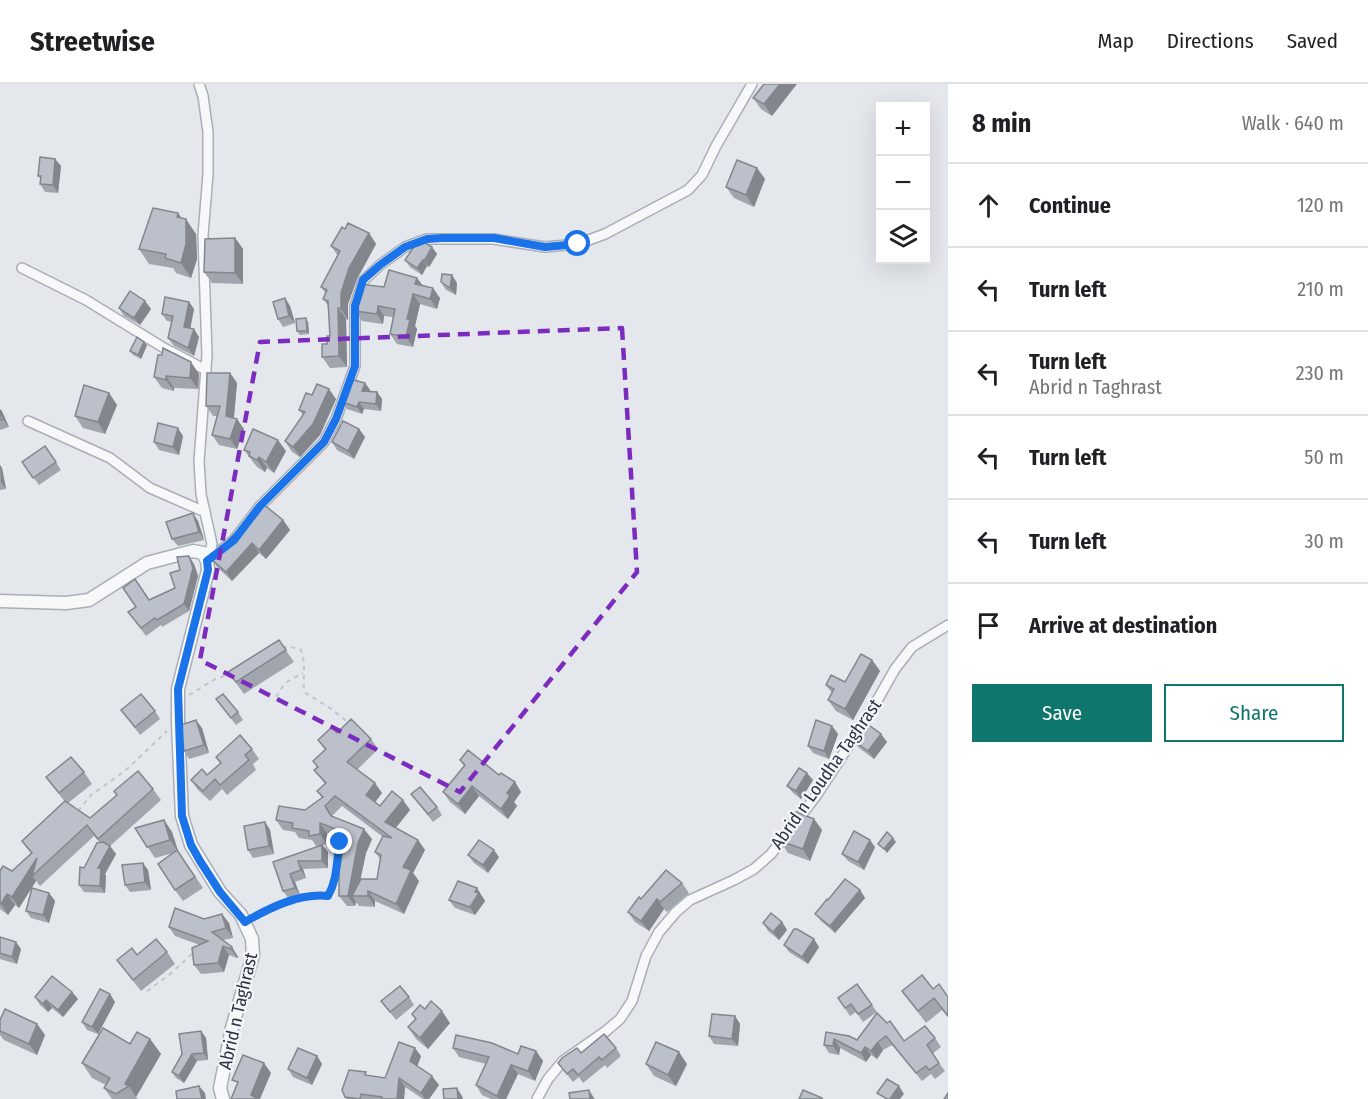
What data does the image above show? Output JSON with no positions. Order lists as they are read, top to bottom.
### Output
{
  "streets": {
    "street": ["Abrid n Loudha Taghrast", "Abrid n Taghrast"]
  },
  "page": {
    "header": "Streetwise",
    "nav": ["Map", "Directions", "Saved"],
    "heading": ["8 min", "Walk · 640 m"],
    "map_buttons": ["+", "−"],
    "list": [
      ["Continue", "120 m"],
      ["Turn left", "210 m"],
      ["Turn left", "Abrid n Taghrast", "230 m"],
      ["Turn left", "50 m"],
      ["Turn left", "30 m"],
      "Arrive at destination"
    ],
    "buttons": ["Save", "Share"]
  }
}
